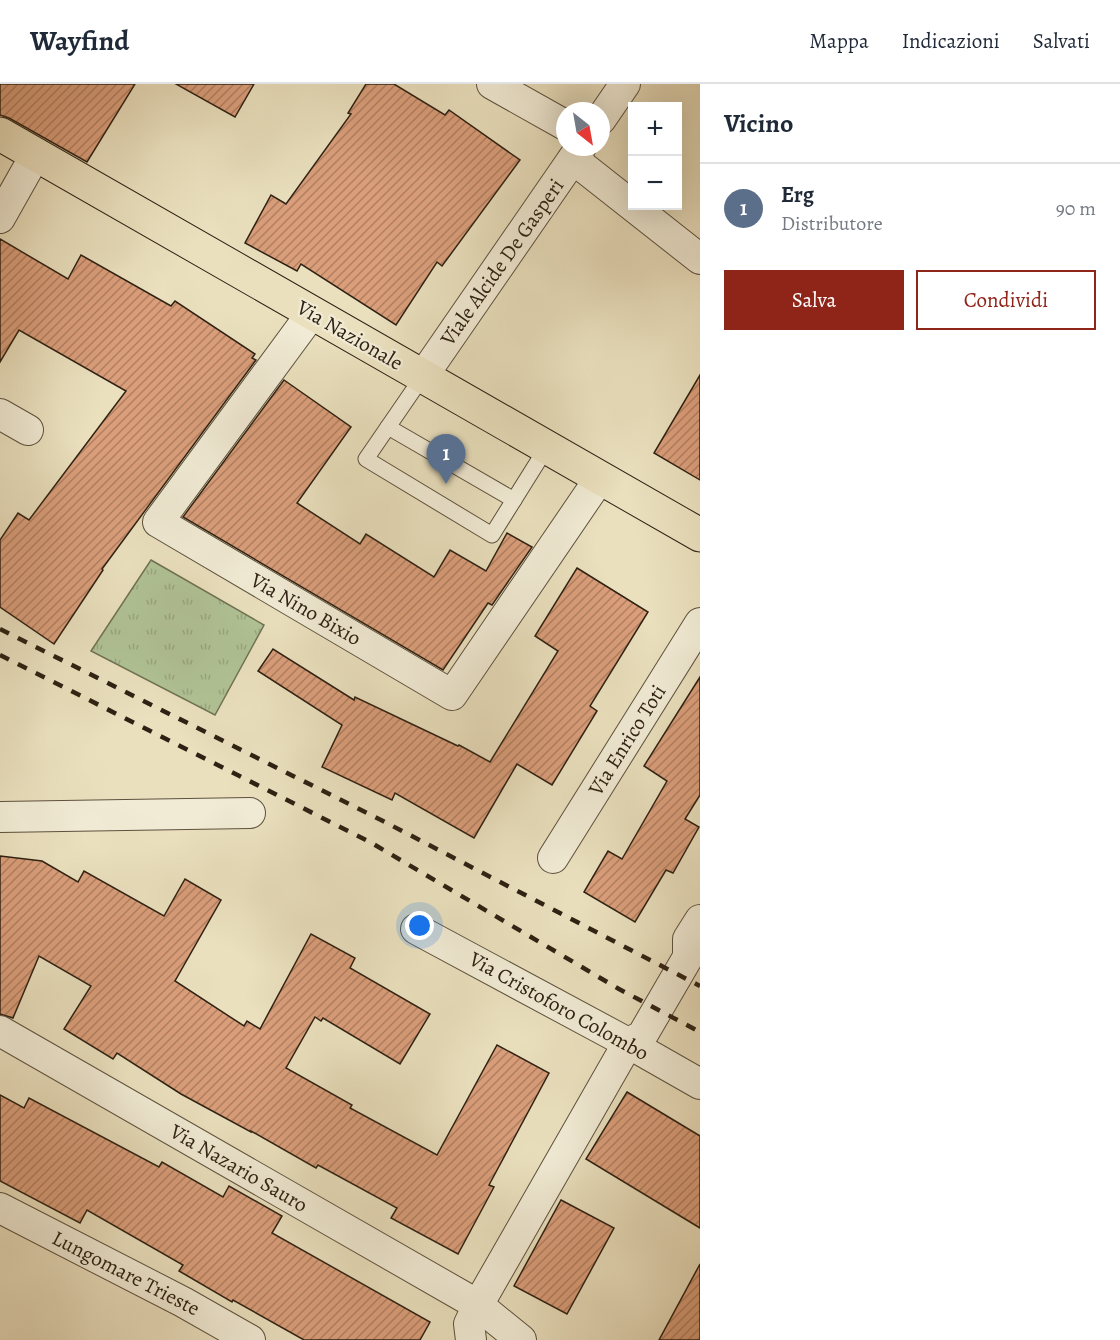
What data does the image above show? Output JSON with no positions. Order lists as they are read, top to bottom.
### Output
{
  "streets": {
    "main road": ["Via Nazionale"],
    "street": [
      "Viale Alcide De Gasperi",
      "Via Nino Bixio",
      "Via Enrico Toti",
      "Via Cristoforo Colombo",
      "Via Nazario Sauro",
      "Lungomare Trieste"
    ]
  },
  "crossings": [
    ["Viale Alcide De Gasperi", "Via Nazionale"],
    ["Via Nazionale", "Via Nino Bixio"]
  ],
  "north": "bottom right",
  "page": {
    "header": "Wayfind",
    "nav": ["Mappa", "Indicazioni", "Salvati"],
    "heading": "Vicino",
    "map_buttons": ["+", "−"],
    "list": [
      {
        "mark": "1",
        "name": "Erg",
        "note": "Distributore",
        "value": "90 m"
      }
    ],
    "buttons": ["Salva", "Condividi"],
    "pins": "1"
  }
}
